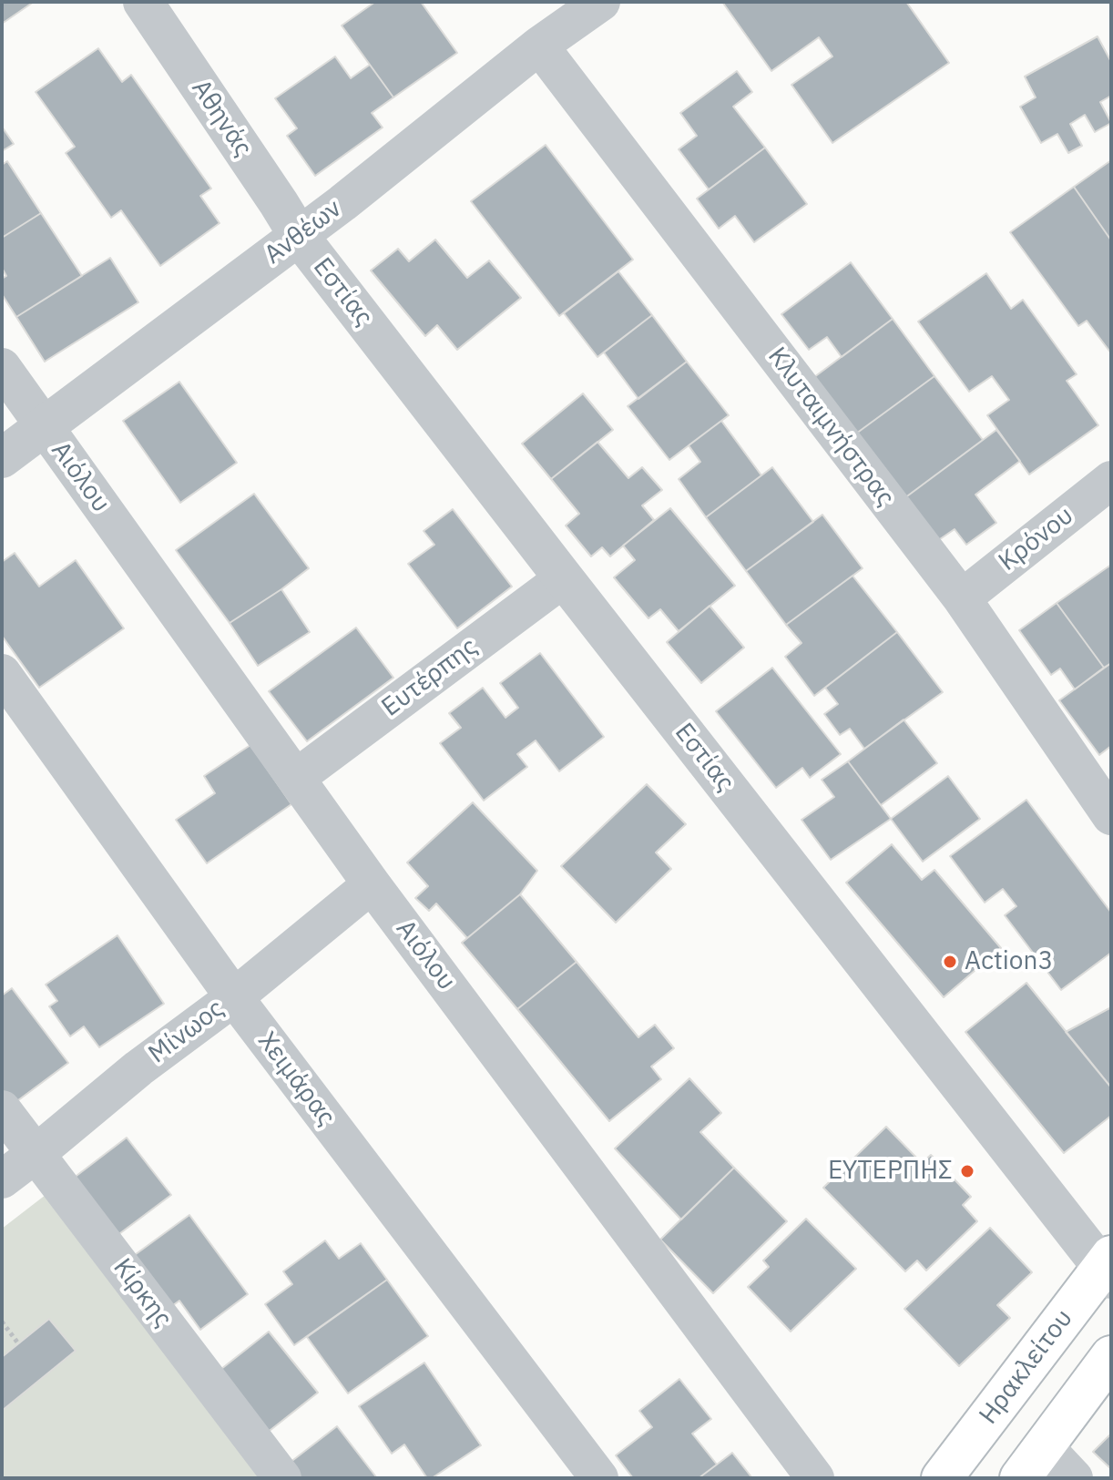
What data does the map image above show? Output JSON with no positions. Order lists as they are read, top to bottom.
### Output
{
  "streets": {
    "main road": ["Ηρακλείτου"],
    "street": [
      "Αθηνάς",
      "Ανθέων",
      "Εστίας",
      "Κλυταιμνήστρας",
      "Αιόλου",
      "Κρόνου",
      "Ευτέρπης",
      "Μίνωος",
      "Χειμάρας",
      "Κίρκης"
    ]
  },
  "crossings": [
    ["Αθηνάς", "Ανθέων"],
    ["Αθηνάς", "Εστίας"],
    ["Ανθέων", "Εστίας"],
    ["Ανθέων", "Κλυταιμνήστρας"],
    ["Ανθέων", "Αιόλου"],
    ["Εστίας", "Ευτέρπης"],
    ["Εστίας", "Ηρακλείτου"],
    ["Κλυταιμνήστρας", "Κρόνου"],
    ["Αιόλου", "Ευτέρπης"],
    ["Αιόλου", "Μίνωος"],
    ["Μίνωος", "Χειμάρας"],
    ["Μίνωος", "Κίρκης"]
  ],
  "places": ["Action3", "ΕΥΤΕΡΠΗΣ"]
}
